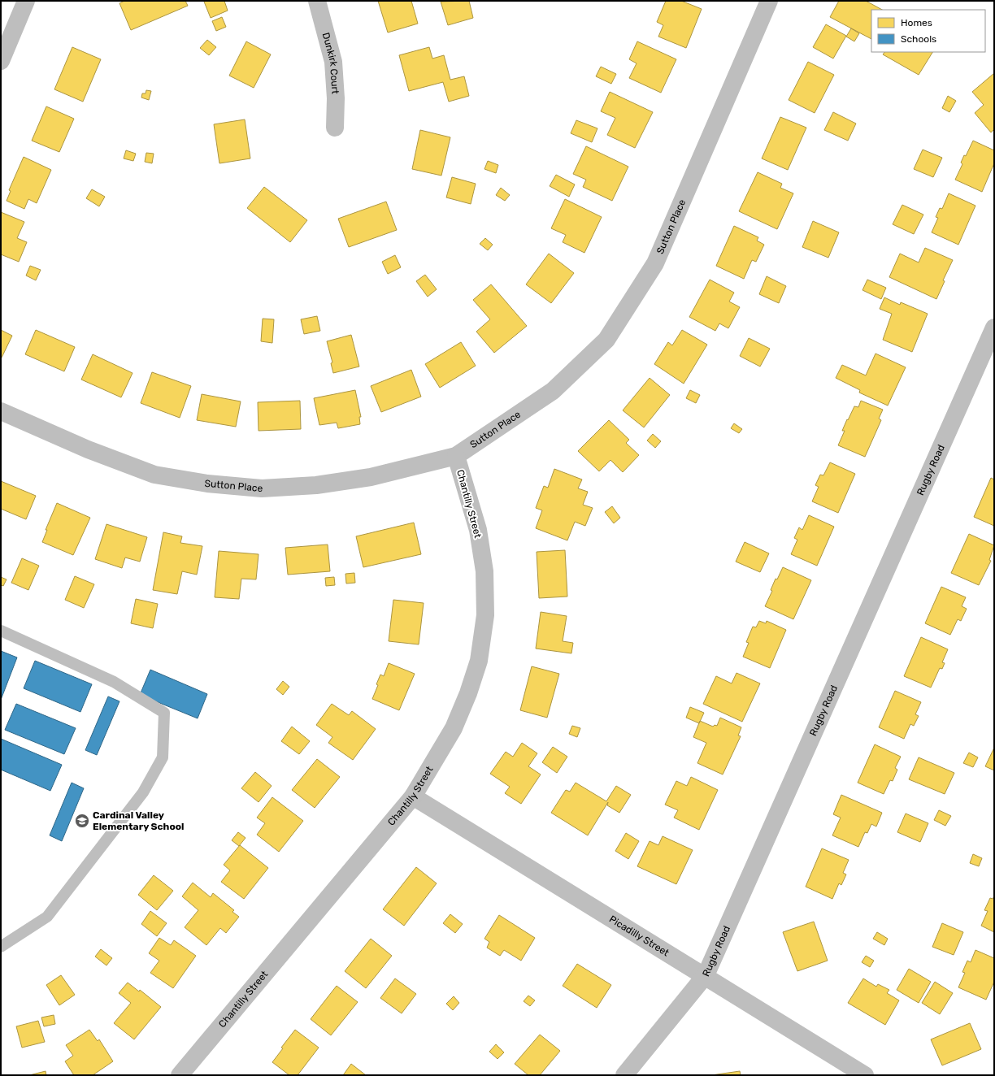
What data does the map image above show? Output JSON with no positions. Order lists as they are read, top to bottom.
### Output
{
  "streets": {
    "street": [
      "Dunkirk Court",
      "Sutton Place",
      "Rugby Road",
      "Chantilly Street",
      "Picadilly Street"
    ]
  },
  "crossings": [
    ["Sutton Place", "Chantilly Street"],
    ["Rugby Road", "Picadilly Street"],
    ["Chantilly Street", "Picadilly Street"]
  ],
  "places": {
    "school or university": ["Cardinal Valley Elementary School"]
  },
  "legend": ["Homes", "Schools"]
}
